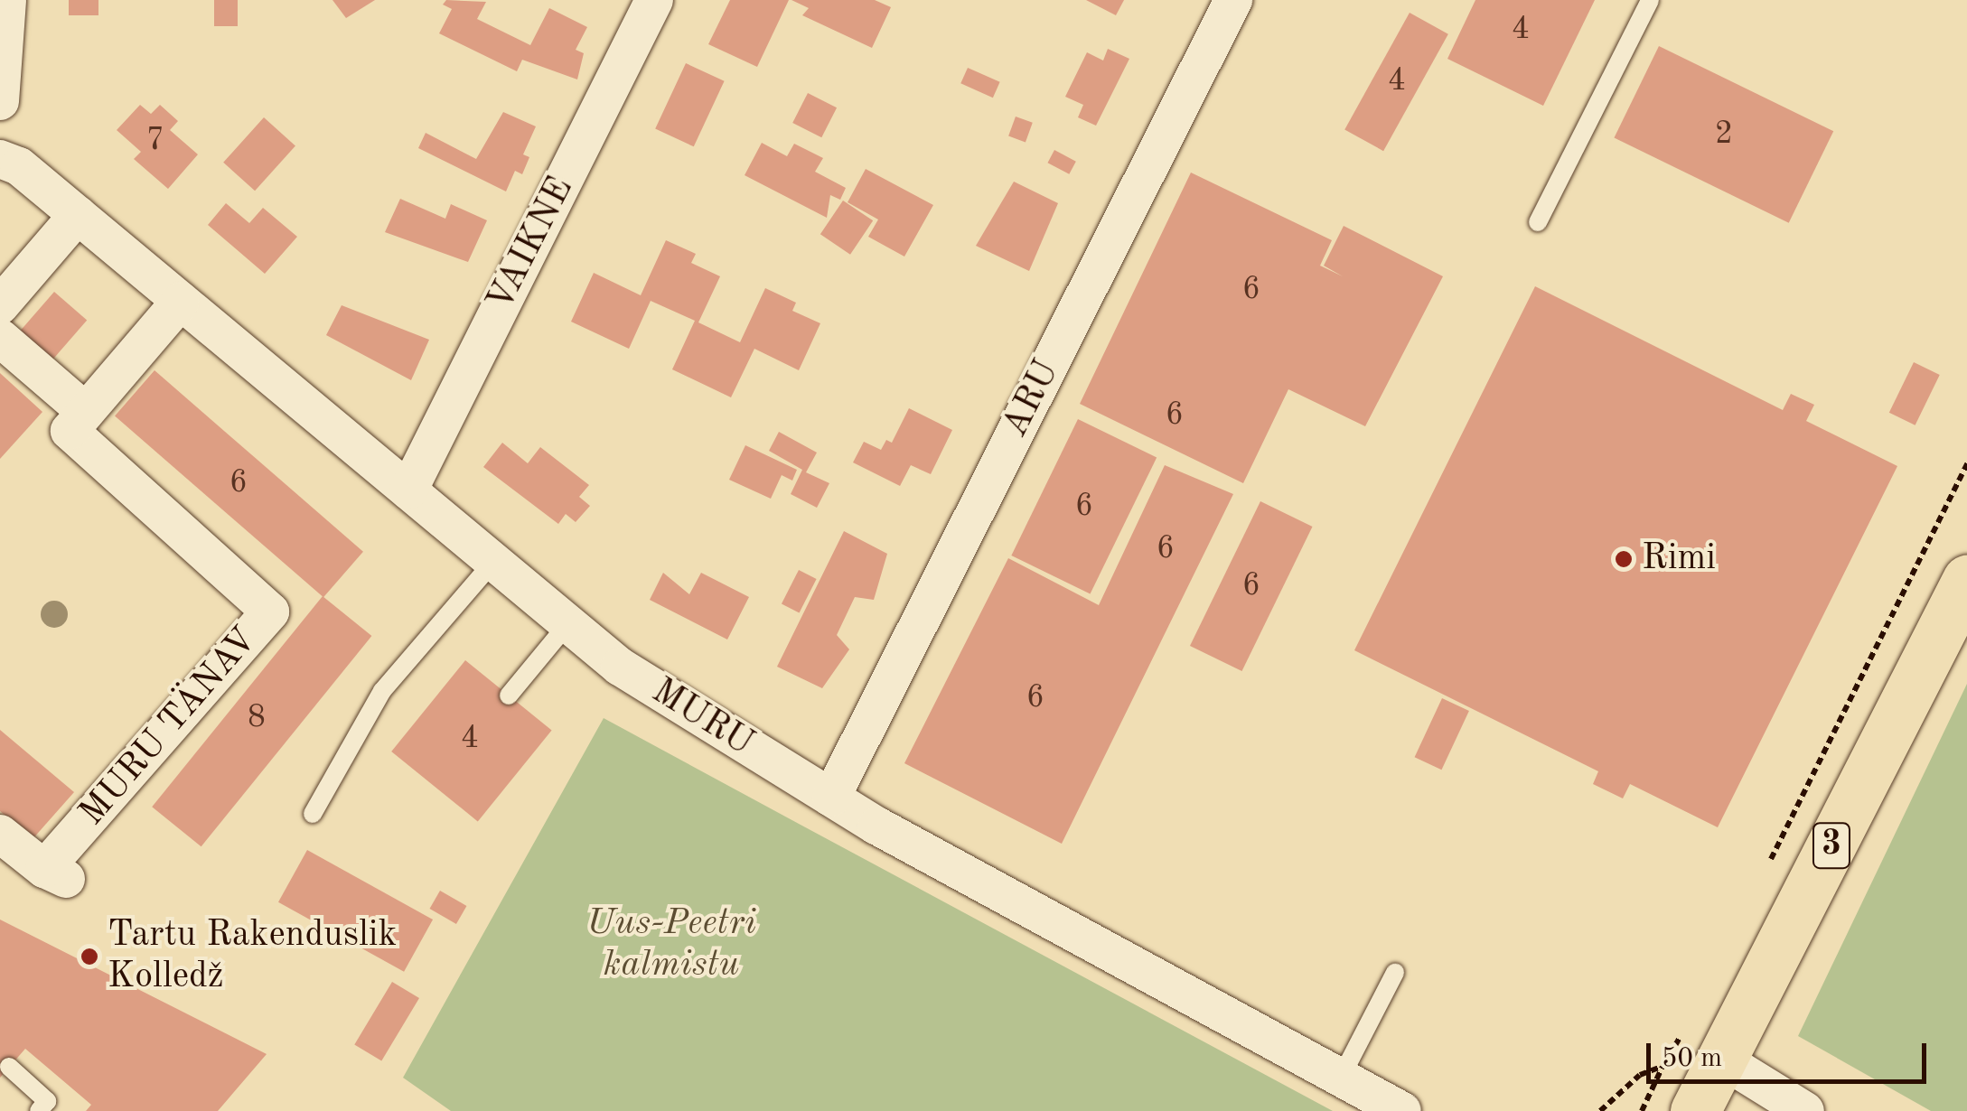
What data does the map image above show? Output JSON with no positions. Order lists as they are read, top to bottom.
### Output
{
  "streets": {
    "highway": ["3"],
    "street": [
      "VAIKNE",
      "ARU",
      "MURU",
      "MURU TÄNAV"
    ]
  },
  "crossings": [
    ["VAIKNE", "MURU"],
    ["ARU", "MURU"]
  ],
  "parks": ["Uus-Peetri kalmistu"],
  "places": ["Rimi", "Tartu Rakenduslik Kolledž"],
  "house_numbers": [
    "4",
    "4",
    "2",
    "7",
    "6",
    "6",
    "6",
    "6",
    "6",
    "6",
    "6",
    "8",
    "4"
  ],
  "scale_bar": "50 m"
}
